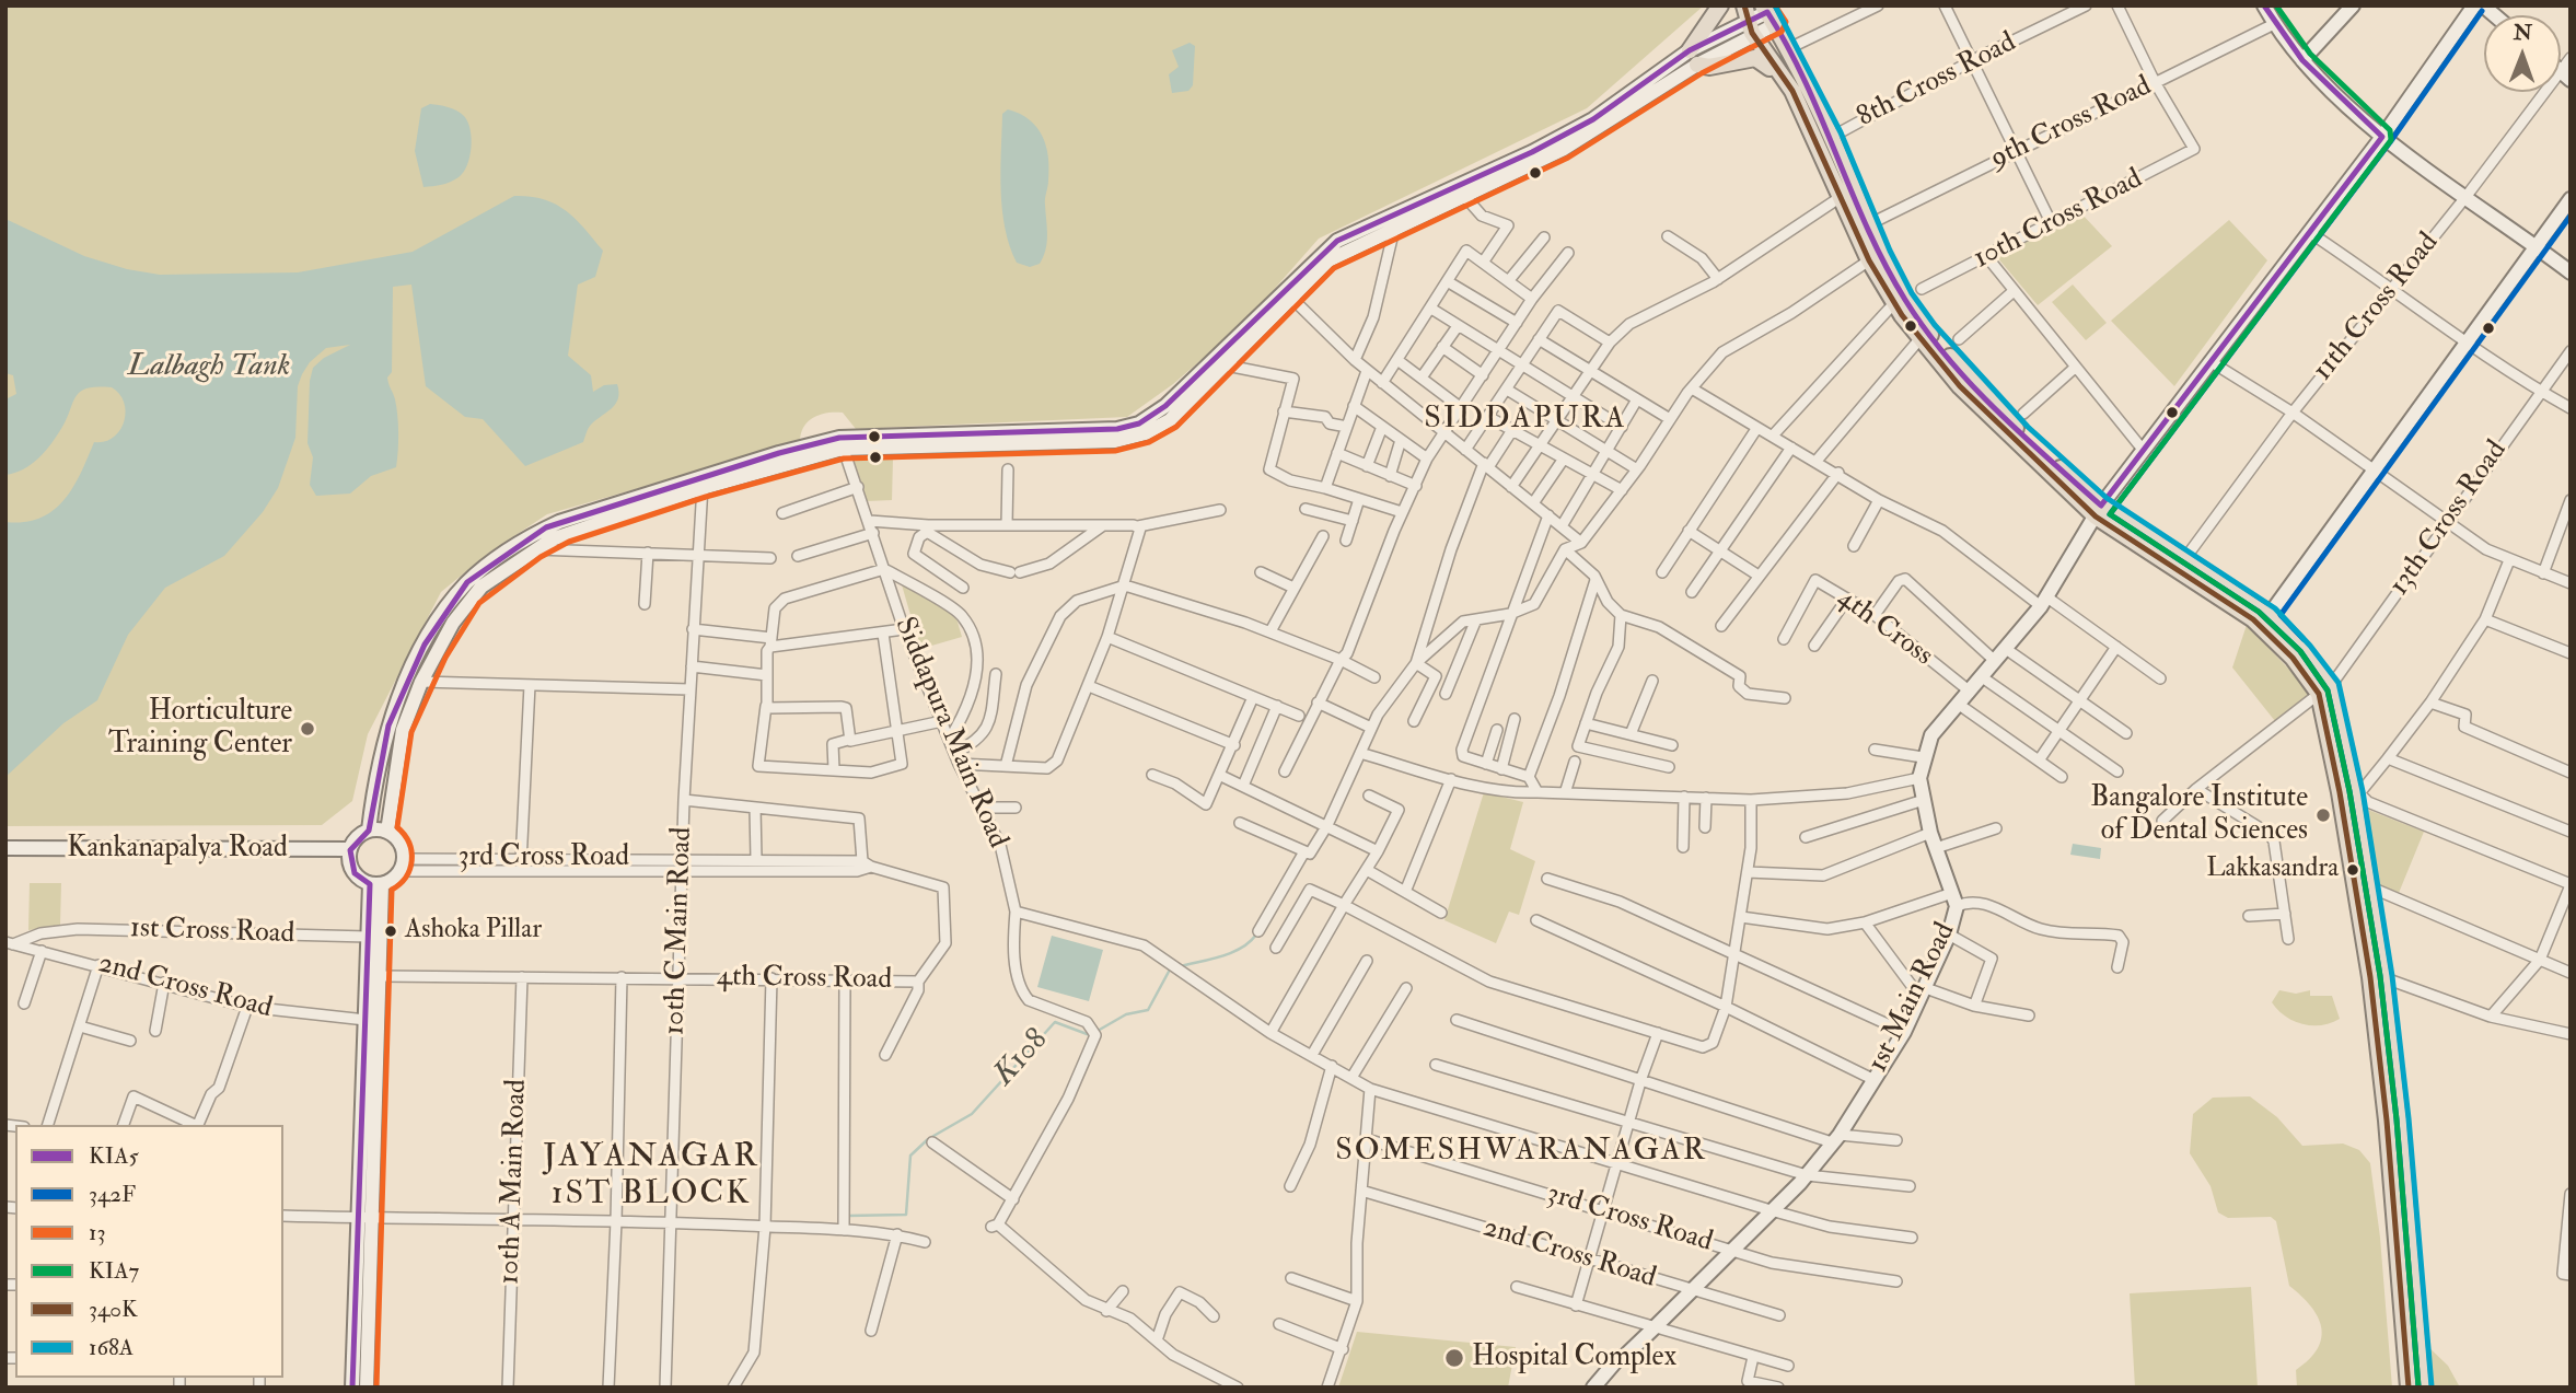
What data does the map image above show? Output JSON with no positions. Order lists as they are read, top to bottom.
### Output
{
  "streets": {
    "main road": ["Kankanapalya Road", "1st Main Road"],
    "street": [
      "8th Cross Road",
      "9th Cross Road",
      "10th Cross Road",
      "11th Cross Road",
      "13th Cross Road",
      "4th Cross",
      "Siddapura Main Road",
      "3rd Cross Road",
      "10th C Main Road",
      "1st Cross Road",
      "4th Cross Road",
      "2nd Cross Road",
      "10th A Main Road"
    ]
  },
  "crossings": [
    ["9th Cross Road", "10th Cross Road"],
    ["4th Cross", "1st Main Road"],
    ["Kankanapalya Road", "3rd Cross Road"],
    ["3rd Cross Road", "10th C Main Road"],
    ["3rd Cross Road", "1st Main Road"],
    ["10th C Main Road", "4th Cross Road"],
    ["1st Cross Road", "2nd Cross Road"],
    ["4th Cross Road", "10th A Main Road"],
    ["2nd Cross Road", "1st Main Road"]
  ],
  "districts": ["SIDDAPURA", "SOMESHWARANAGAR", "JAYANAGAR 1ST BLOCK"],
  "water": ["Lalbagh Tank", "K108"],
  "places": [
    "Horticulture Training Center",
    "Bangalore Institute of Dental Sciences",
    "Lakkasandra",
    "Ashoka Pillar",
    "Hospital Complex"
  ],
  "lines": [
    "transit line KIA5",
    "transit line 13",
    "transit line KIA7",
    "transit line 340K",
    "transit line 168A",
    "transit line 342F"
  ],
  "legend": [
    "KIA5",
    "342F",
    "13",
    "KIA7",
    "340K",
    "168A"
  ],
  "north": "top"
}
